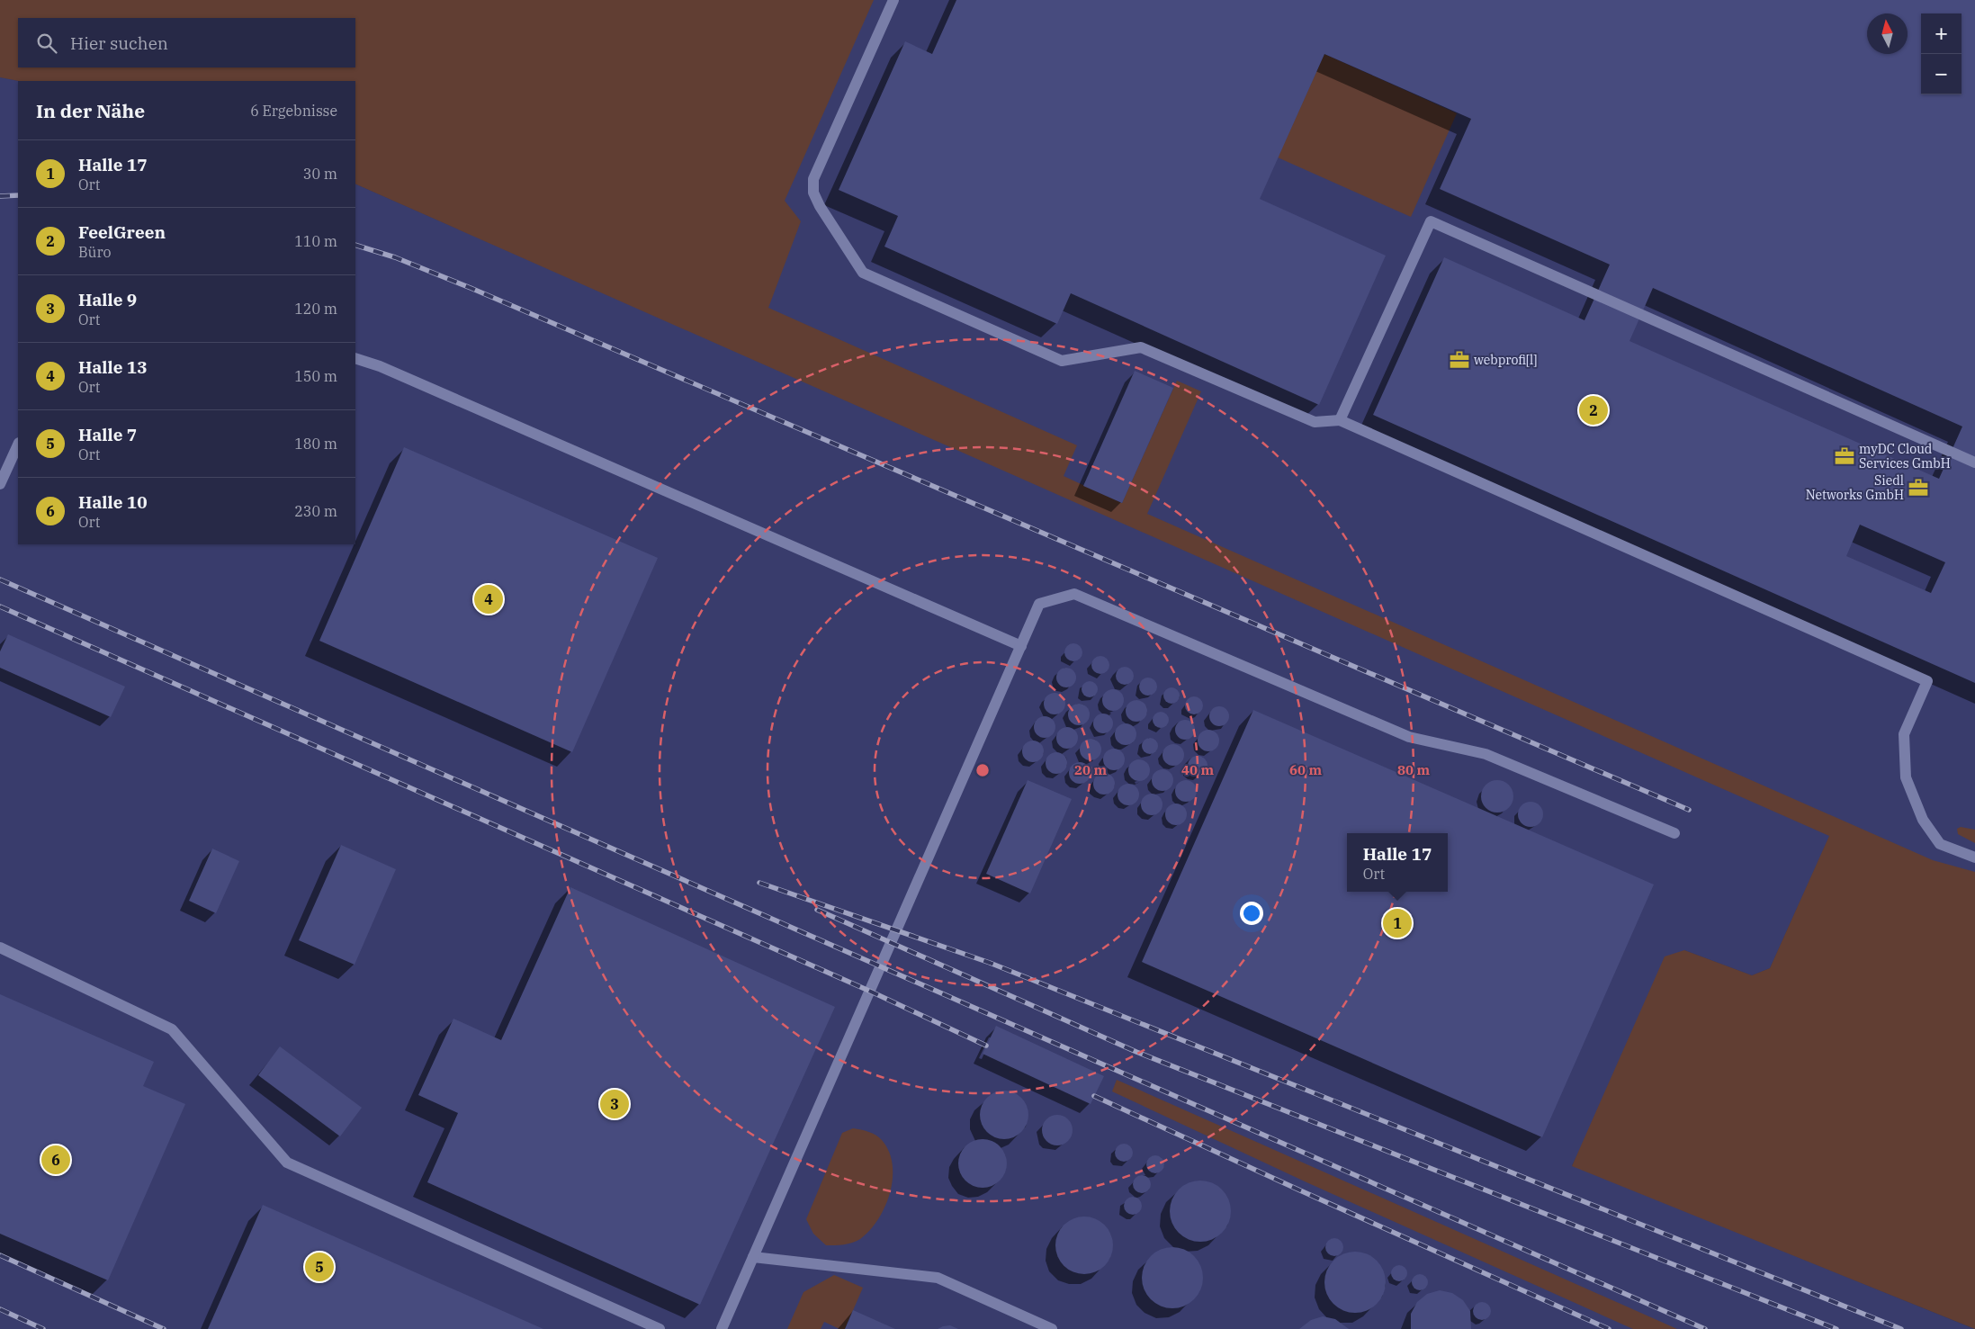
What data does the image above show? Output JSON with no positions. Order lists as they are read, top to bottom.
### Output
{
  "places": {
    "office": ["webprofi[l]", "myDC Cloud Services GmbH", "Siedl Networks GmbH"]
  },
  "north": "top",
  "page": {
    "map_buttons": ["+", "−"],
    "search": "Hier suchen",
    "heading": ["In der Nähe", "6 Ergebnisse"],
    "list": [
      {
        "mark": "1",
        "name": "Halle 17",
        "note": "Ort",
        "value": "30 m"
      },
      {
        "mark": "2",
        "name": "FeelGreen",
        "note": "Büro",
        "value": "110 m"
      },
      {
        "mark": "3",
        "name": "Halle 9",
        "note": "Ort",
        "value": "120 m"
      },
      {
        "mark": "4",
        "name": "Halle 13",
        "note": "Ort",
        "value": "150 m"
      },
      {
        "mark": "5",
        "name": "Halle 7",
        "note": "Ort",
        "value": "180 m"
      },
      {
        "mark": "6",
        "name": "Halle 10",
        "note": "Ort",
        "value": "230 m"
      }
    ],
    "pins": [
      "2",
      "4",
      "1",
      "3",
      "6",
      "5"
    ],
    "popup": ["Halle 17", "Ort"]
  },
  "rings": [
    "20 m",
    "40 m",
    "60 m",
    "80 m"
  ]
}
